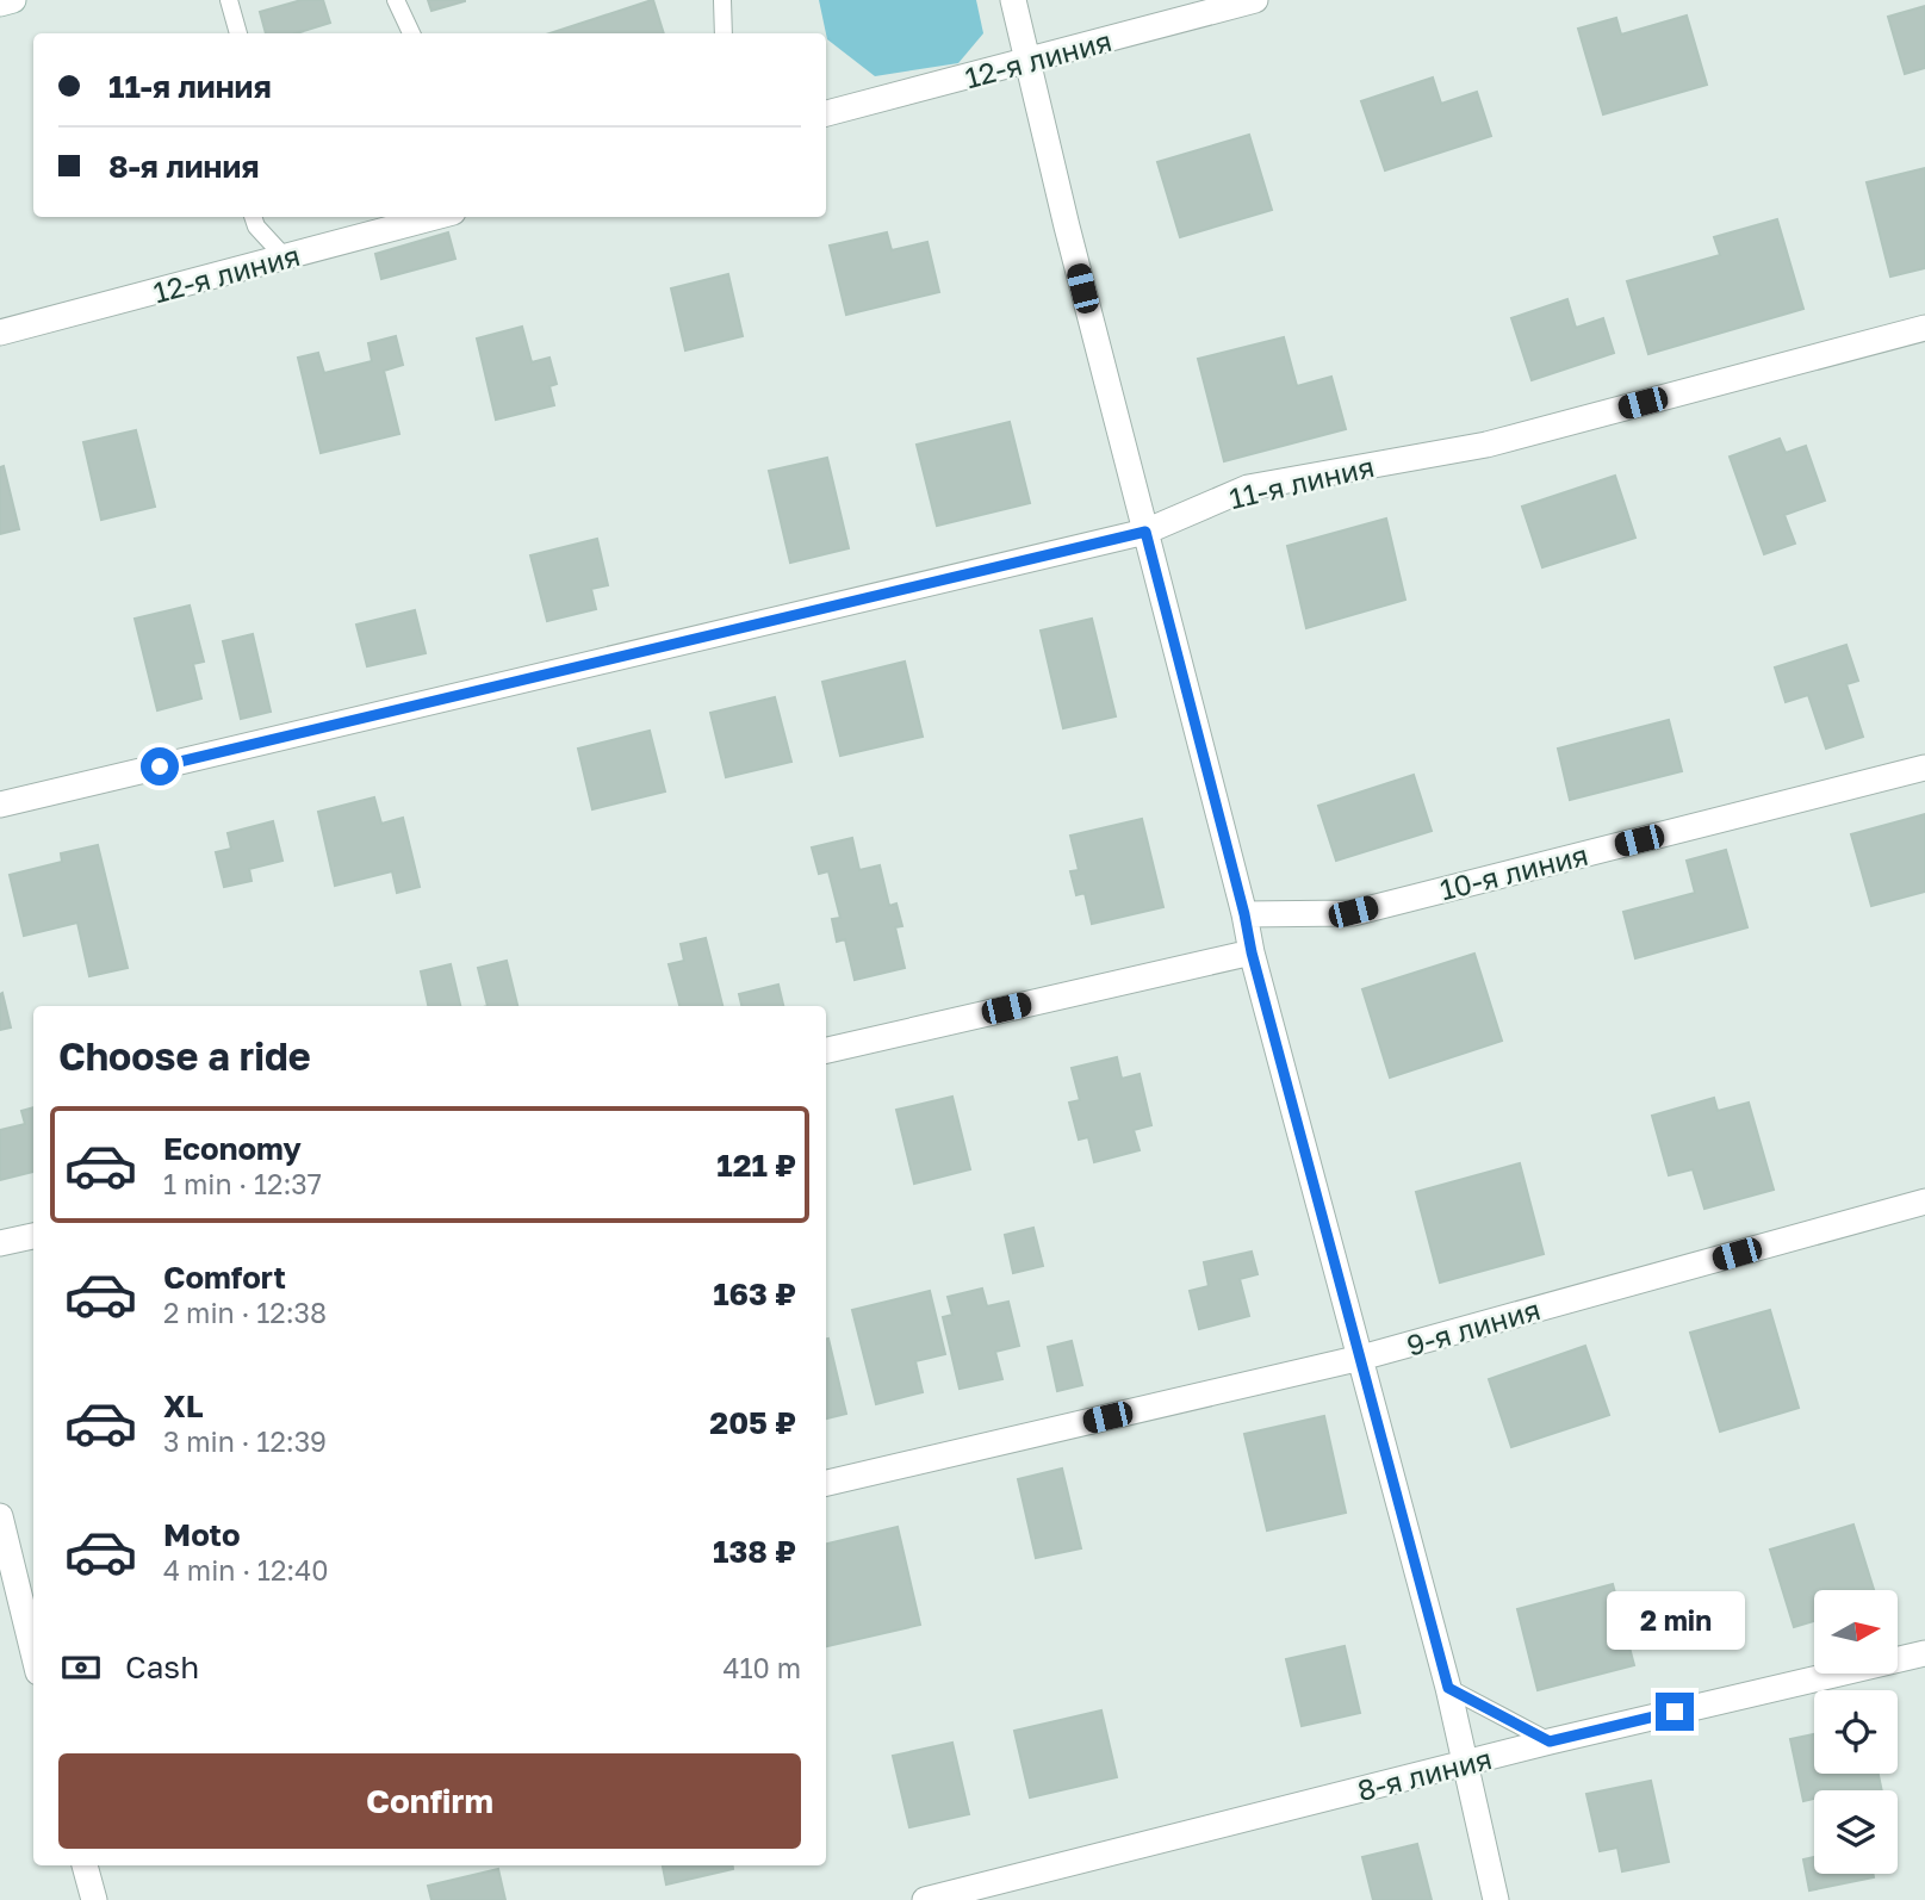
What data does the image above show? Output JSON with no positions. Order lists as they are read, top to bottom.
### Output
{
  "streets": {
    "street": [
      "12-я линия",
      "11-я линия",
      "10-я линия",
      "9-я линия",
      "8-я линия"
    ]
  },
  "north": "right",
  "page": {
    "banner": ["11-я линия", "8-я линия"],
    "heading": "Choose a ride",
    "list": [
      {
        "name": "Economy",
        "note": "1 min · 12:37",
        "value": "121 ₽"
      },
      {
        "name": "Comfort",
        "note": "2 min · 12:38",
        "value": "163 ₽"
      },
      {
        "name": "XL",
        "note": "3 min · 12:39",
        "value": "205 ₽"
      },
      {
        "name": "Moto",
        "note": "4 min · 12:40",
        "value": "138 ₽"
      }
    ],
    "bubble": "2 min",
    "pay": ["Cash", "410 m"],
    "buttons": "Confirm"
  }
}
